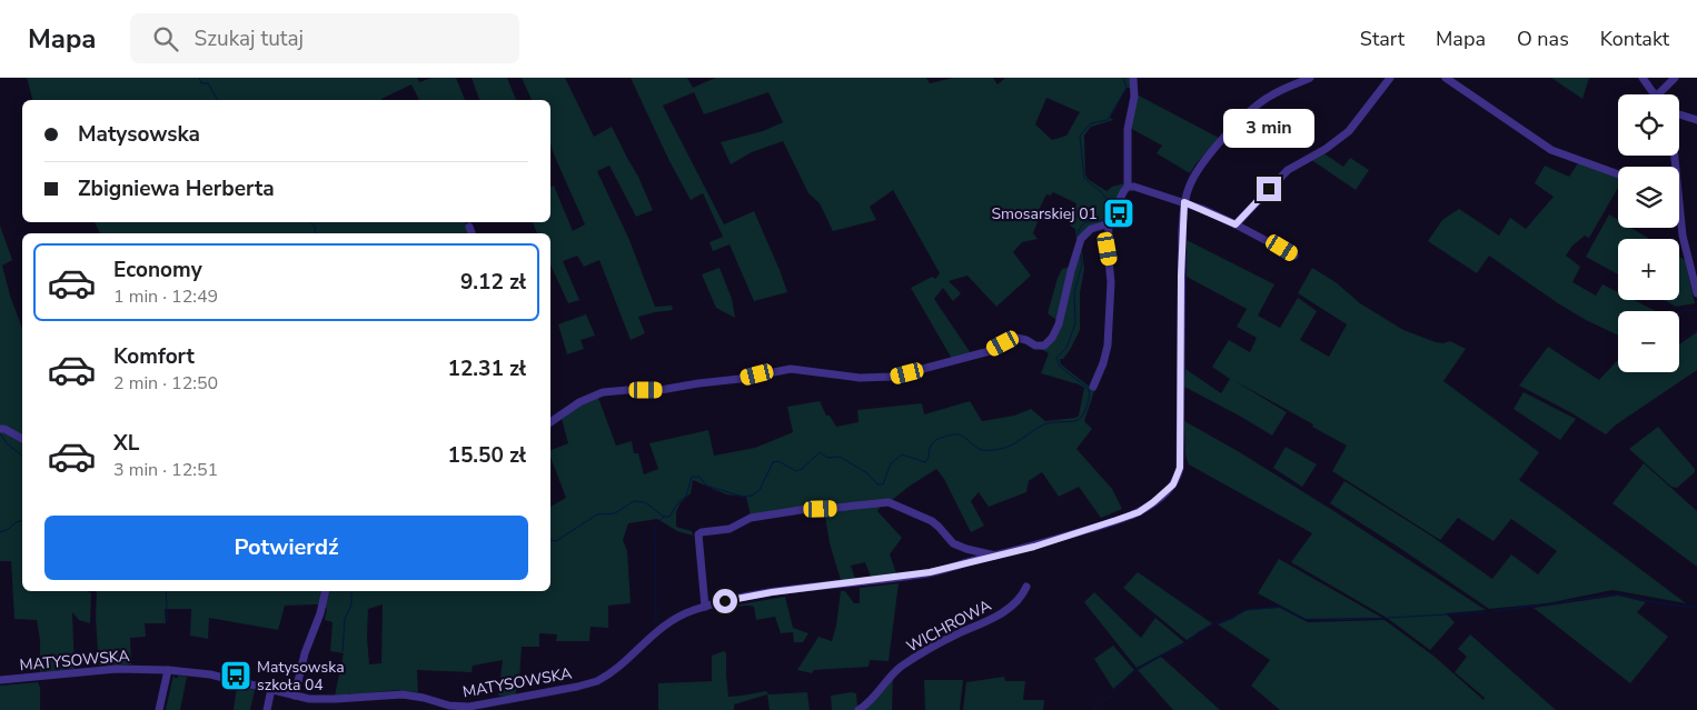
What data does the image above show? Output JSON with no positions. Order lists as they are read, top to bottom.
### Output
{
  "streets": {
    "street": ["WICHROWA", "MATYSOWSKA"]
  },
  "places": {
    "bus stop": ["Smosarskiej 01", "Matysowska szkoła 04"]
  },
  "page": {
    "header": "Mapa",
    "search": "Szukaj tutaj",
    "nav": [
      "Start",
      "Mapa",
      "O nas",
      "Kontakt"
    ],
    "map_buttons": ["+", "−"],
    "banner": ["Matysowska", "Zbigniewa Herberta"],
    "bubble": "3 min",
    "list": [
      {
        "name": "Economy",
        "note": "1 min · 12:49",
        "value": "9.12 zł"
      },
      {
        "name": "Komfort",
        "note": "2 min · 12:50",
        "value": "12.31 zł"
      },
      {
        "name": "XL",
        "note": "3 min · 12:51",
        "value": "15.50 zł"
      }
    ],
    "buttons": "Potwierdź"
  }
}
